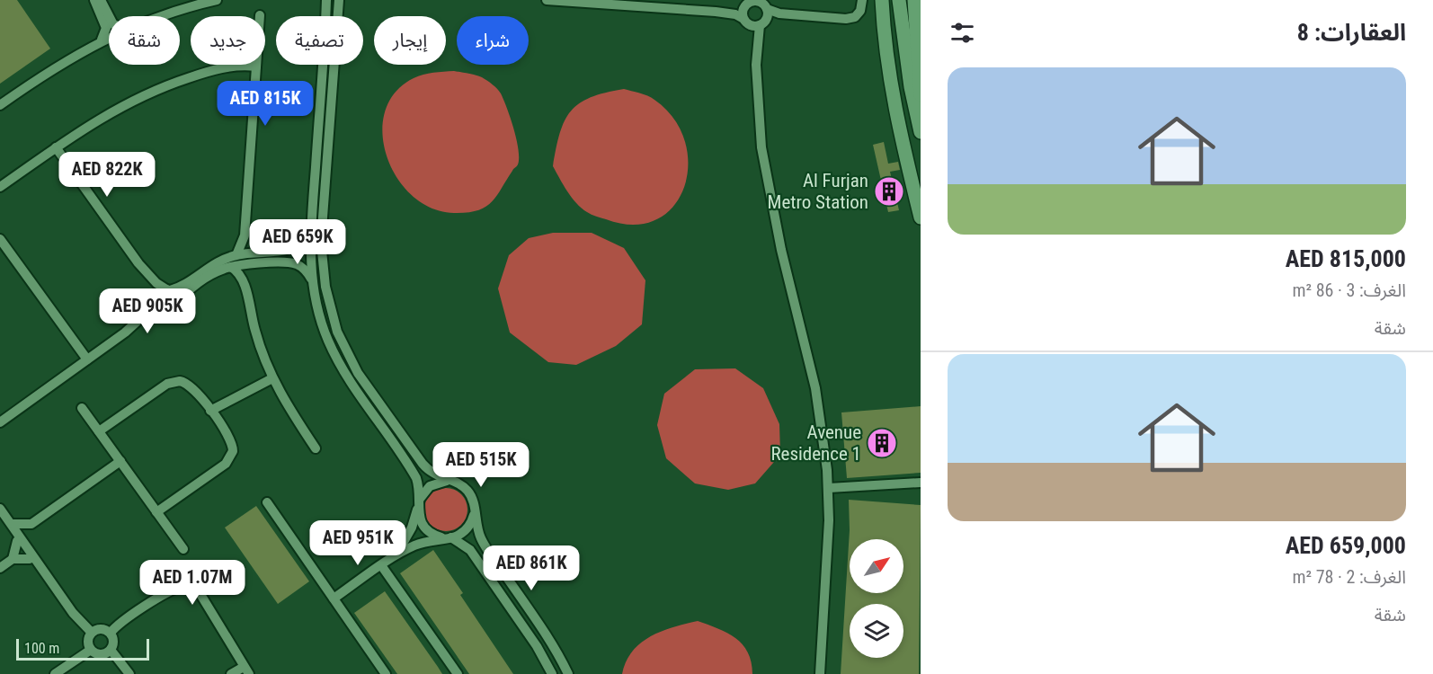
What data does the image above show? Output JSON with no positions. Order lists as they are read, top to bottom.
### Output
{
  "places": {
    "building": ["Al Furjan Metro Station", "Avenue Residence 1"]
  },
  "scale_bar": "100 m",
  "north": "top right",
  "page": {
    "heading": "العقارات: 8",
    "chip": [
      "شراء",
      "إيجار",
      "تصفية",
      "جديد",
      "شقة"
    ],
    "list": [
      {
        "name": "AED 815,000",
        "note": "الغرف: 3 · 86 m² · شقة"
      },
      {
        "name": "AED 659,000",
        "note": "الغرف: 2 · 78 m² · شقة"
      }
    ],
    "price": [
      "AED 815K",
      "AED 822K",
      "AED 659K",
      "AED 905K",
      "AED 515K",
      "AED 951K",
      "AED 861K",
      "AED 1.07M"
    ],
    "scale": "100 m"
  }
}
